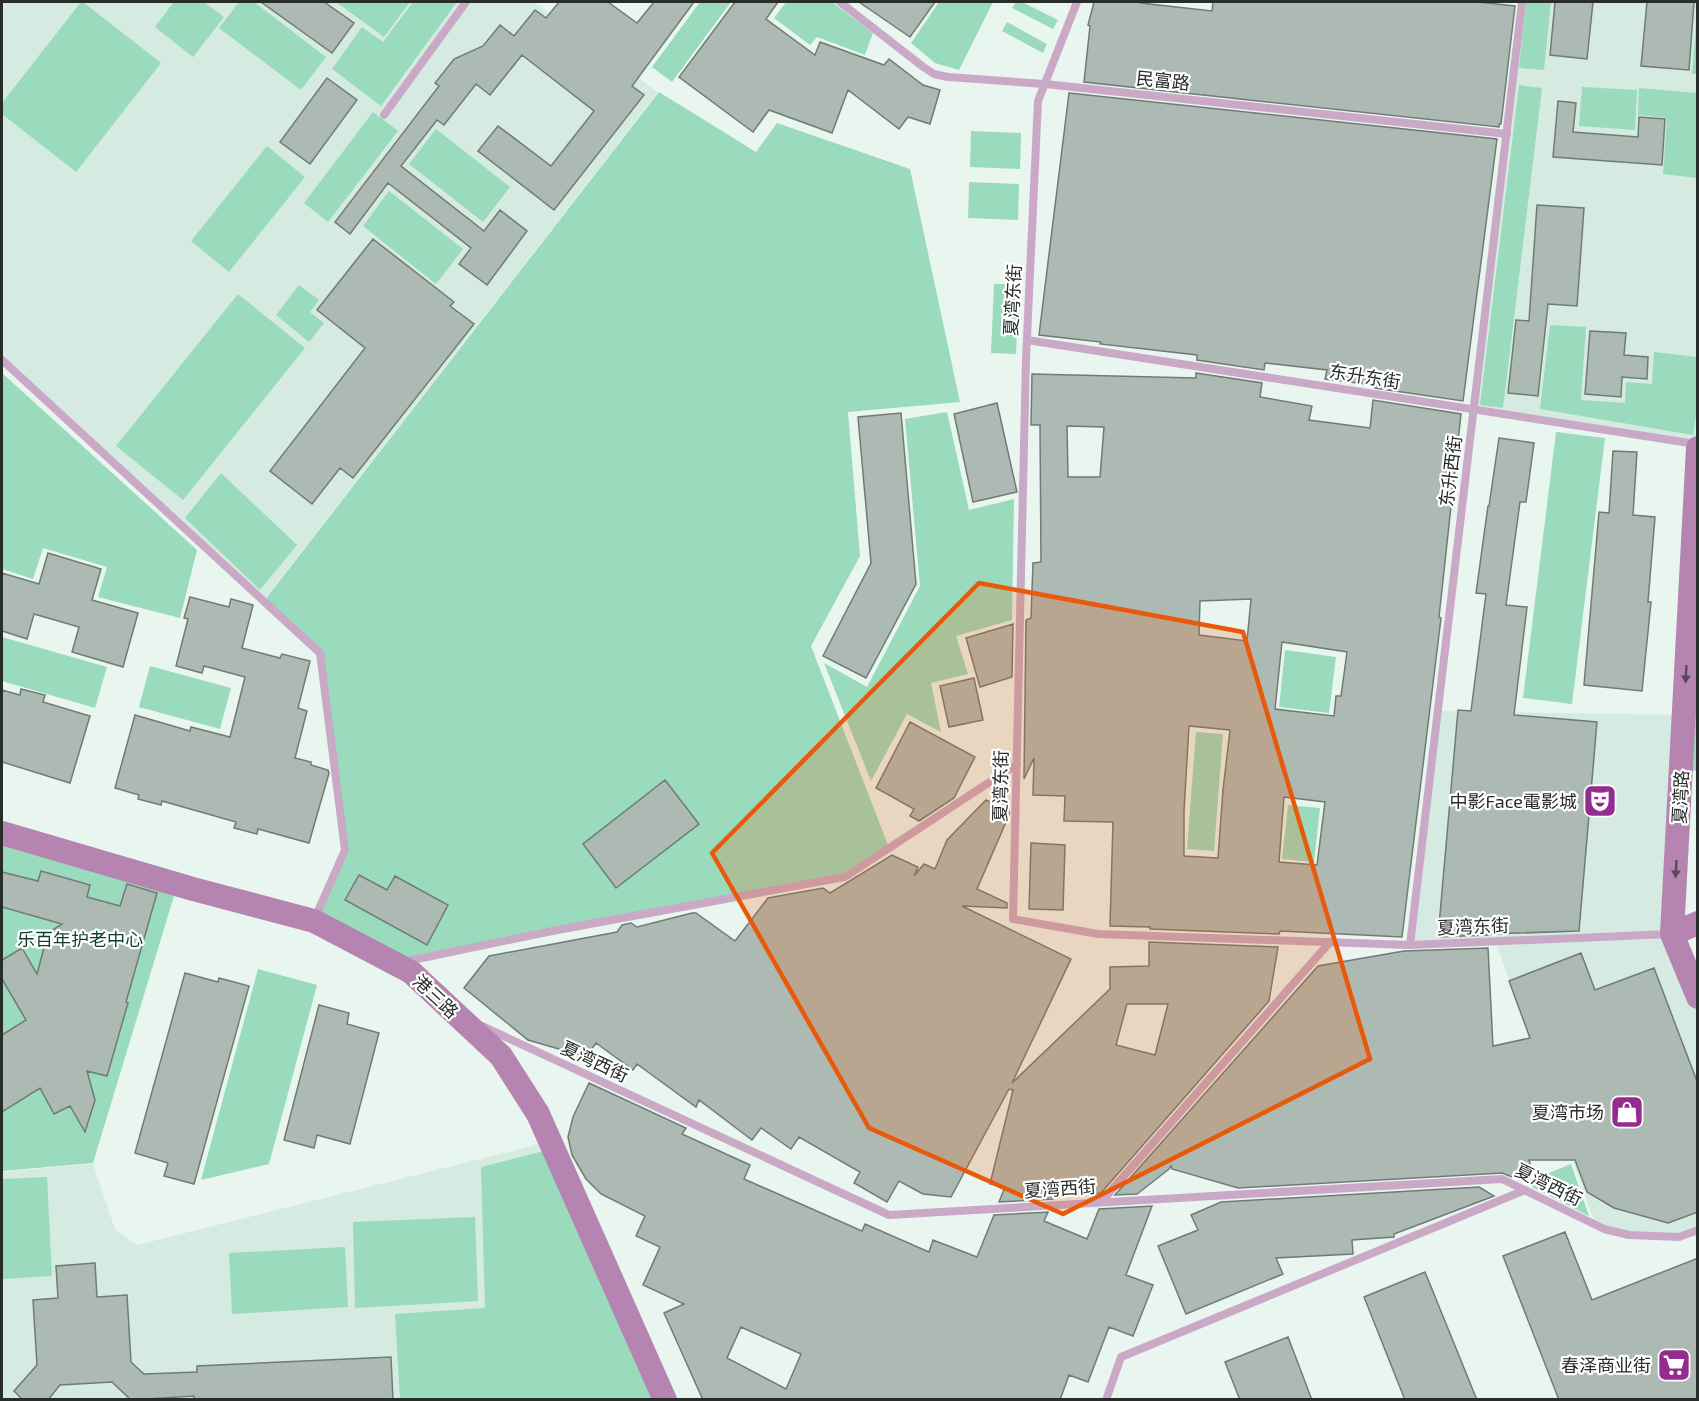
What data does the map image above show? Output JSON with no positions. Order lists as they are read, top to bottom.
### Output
{
  "streets": {
    "main road": ["夏湾路", "港三路"],
    "lane": [
      "民富路",
      "夏湾东街",
      "东升东街",
      "东升西街",
      "夏湾西街"
    ]
  },
  "crossings": [
    ["民富路", "夏湾东街"],
    ["民富路", "东升西街"],
    ["夏湾东街", "东升东街"],
    ["夏湾东街", "东升西街"],
    ["夏湾东街", "夏湾路"],
    ["东升东街", "东升西街"],
    ["东升东街", "夏湾路"],
    ["港三路", "夏湾西街"]
  ],
  "one_way": ["夏湾路"],
  "parks": ["乐百年护老中心"],
  "places": {
    "theatre": ["中影Face電影城"],
    "shop": ["夏湾市场"],
    "supermarket": ["春泽商业街"]
  }
}
